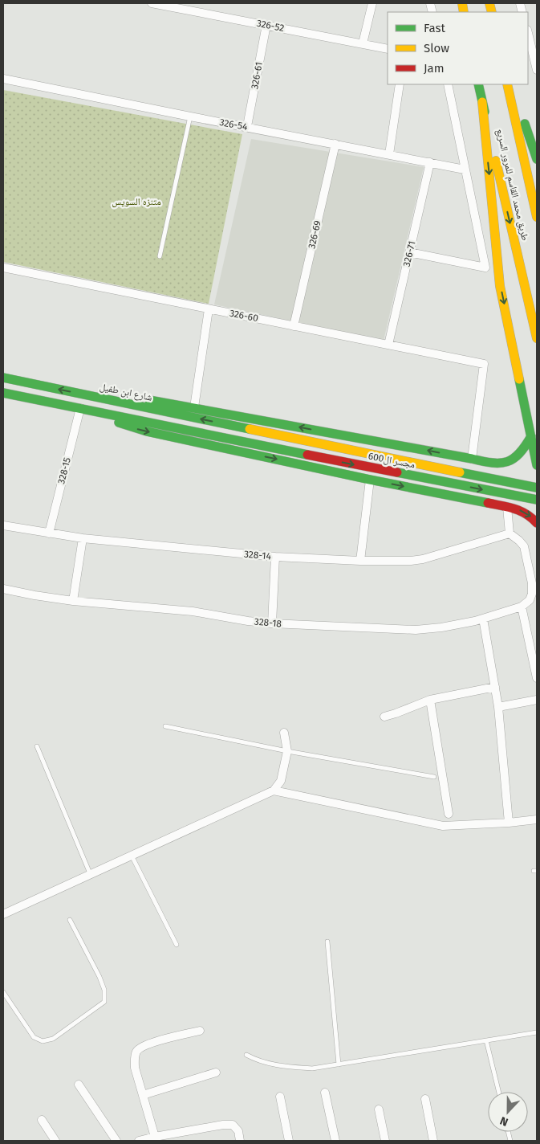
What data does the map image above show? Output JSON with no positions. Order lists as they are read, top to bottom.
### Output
{
  "streets": {
    "main road": ["طريق محمد القاسم للمرور السريع", "شارع ابن طفيل", "مجسر ال600"],
    "street": [
      "326-52",
      "326-61",
      "326-54",
      "326-69",
      "326-71",
      "326-60",
      "328-15",
      "328-14",
      "328-18"
    ]
  },
  "crossings": [
    ["326-52", "326-61"],
    ["326-61", "326-54"],
    ["326-54", "326-69"],
    ["326-54", "326-71"],
    ["326-69", "326-60"],
    ["326-71", "326-60"],
    ["شارع ابن طفيل", "مجسر ال600"],
    ["مجسر ال600", "328-15"],
    ["328-15", "328-14"],
    ["328-14", "328-18"]
  ],
  "parks": ["متنزه السويس"],
  "legend": ["Fast", "Slow", "Jam"],
  "north": "bottom"
}
